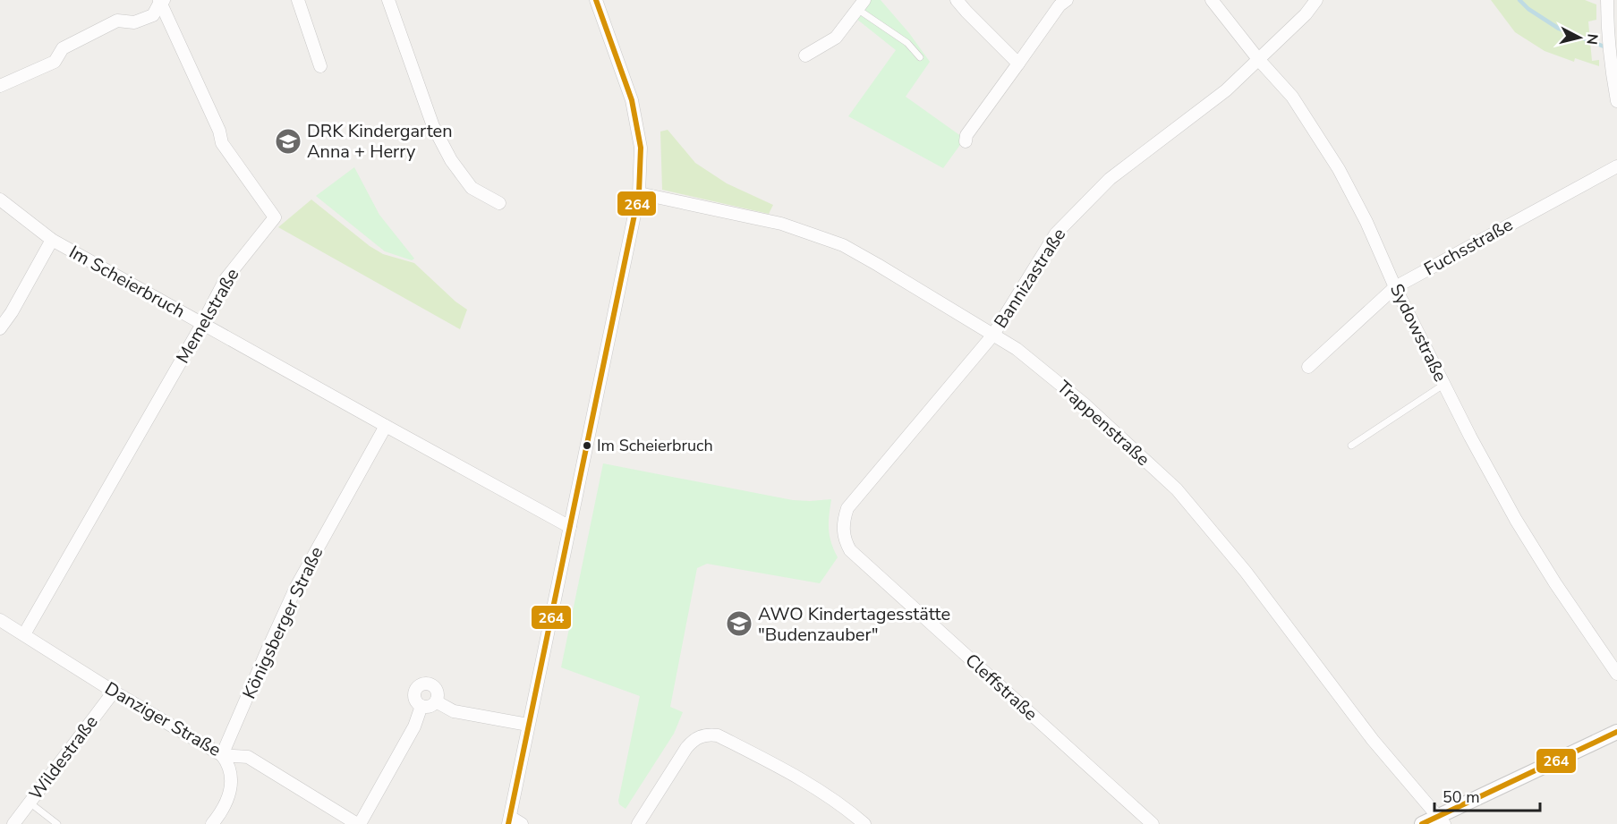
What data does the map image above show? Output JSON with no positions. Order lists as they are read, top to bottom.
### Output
{
  "streets": {
    "street": [
      "Fuchsstraße",
      "Bannizastraße",
      "Im Scheierbruch",
      "Memelstraße",
      "Sydowstraße",
      "Trappenstraße",
      "Königsberger Straße",
      "Cleffstraße",
      "Danziger Straße",
      "Wildestraße"
    ]
  },
  "crossings": [
    ["Fuchsstraße", "Sydowstraße"],
    ["Bannizastraße", "Sydowstraße"],
    ["Bannizastraße", "Trappenstraße"],
    ["Bannizastraße", "Cleffstraße"],
    ["Im Scheierbruch", "Memelstraße"],
    ["Im Scheierbruch", "Königsberger Straße"],
    ["Memelstraße", "Danziger Straße"],
    ["Königsberger Straße", "Danziger Straße"],
    ["Danziger Straße", "Wildestraße"]
  ],
  "places": {
    "school or university": ["DRK Kindergarten Anna + Herry", "AWO Kindertagesstätte \"Budenzauber\""],
    "other": ["Im Scheierbruch"]
  },
  "lines": ["transit line 264"],
  "scale_bar": "50 m",
  "north": "right"
}
